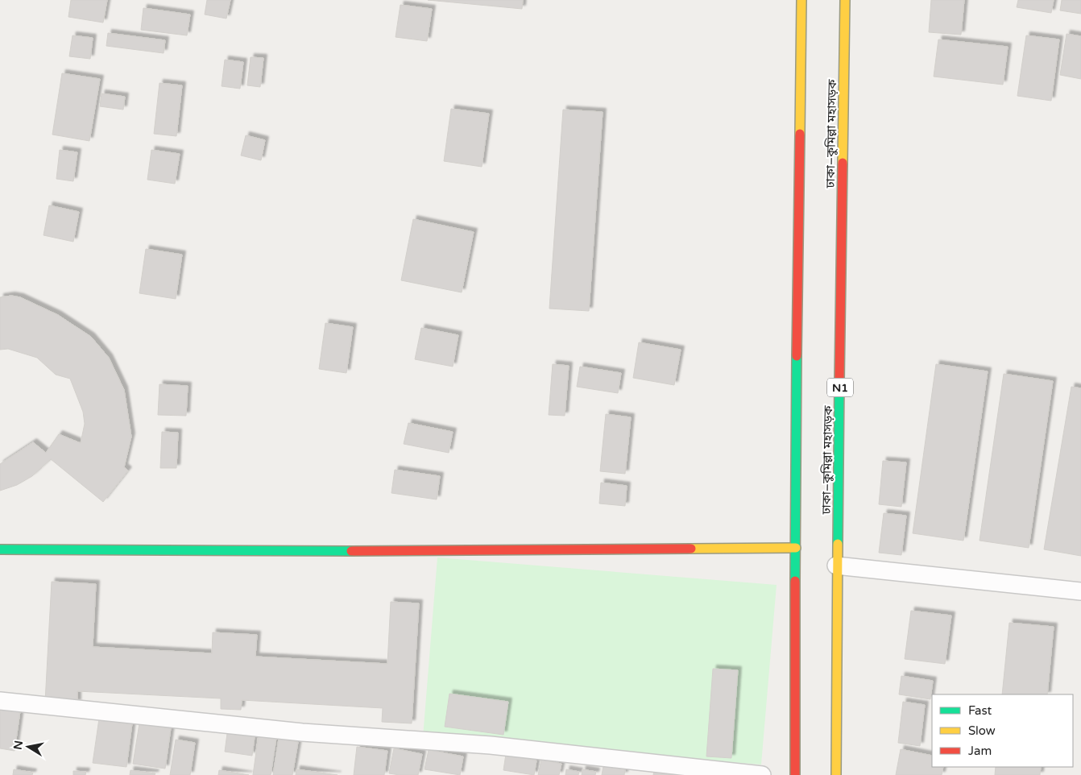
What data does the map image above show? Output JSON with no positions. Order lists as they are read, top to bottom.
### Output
{
  "streets": {
    "main road": ["ঢাকা–কুমিল্লা মহাসড়ক", "N1"]
  },
  "legend": ["Fast", "Slow", "Jam"],
  "north": "left"
}
